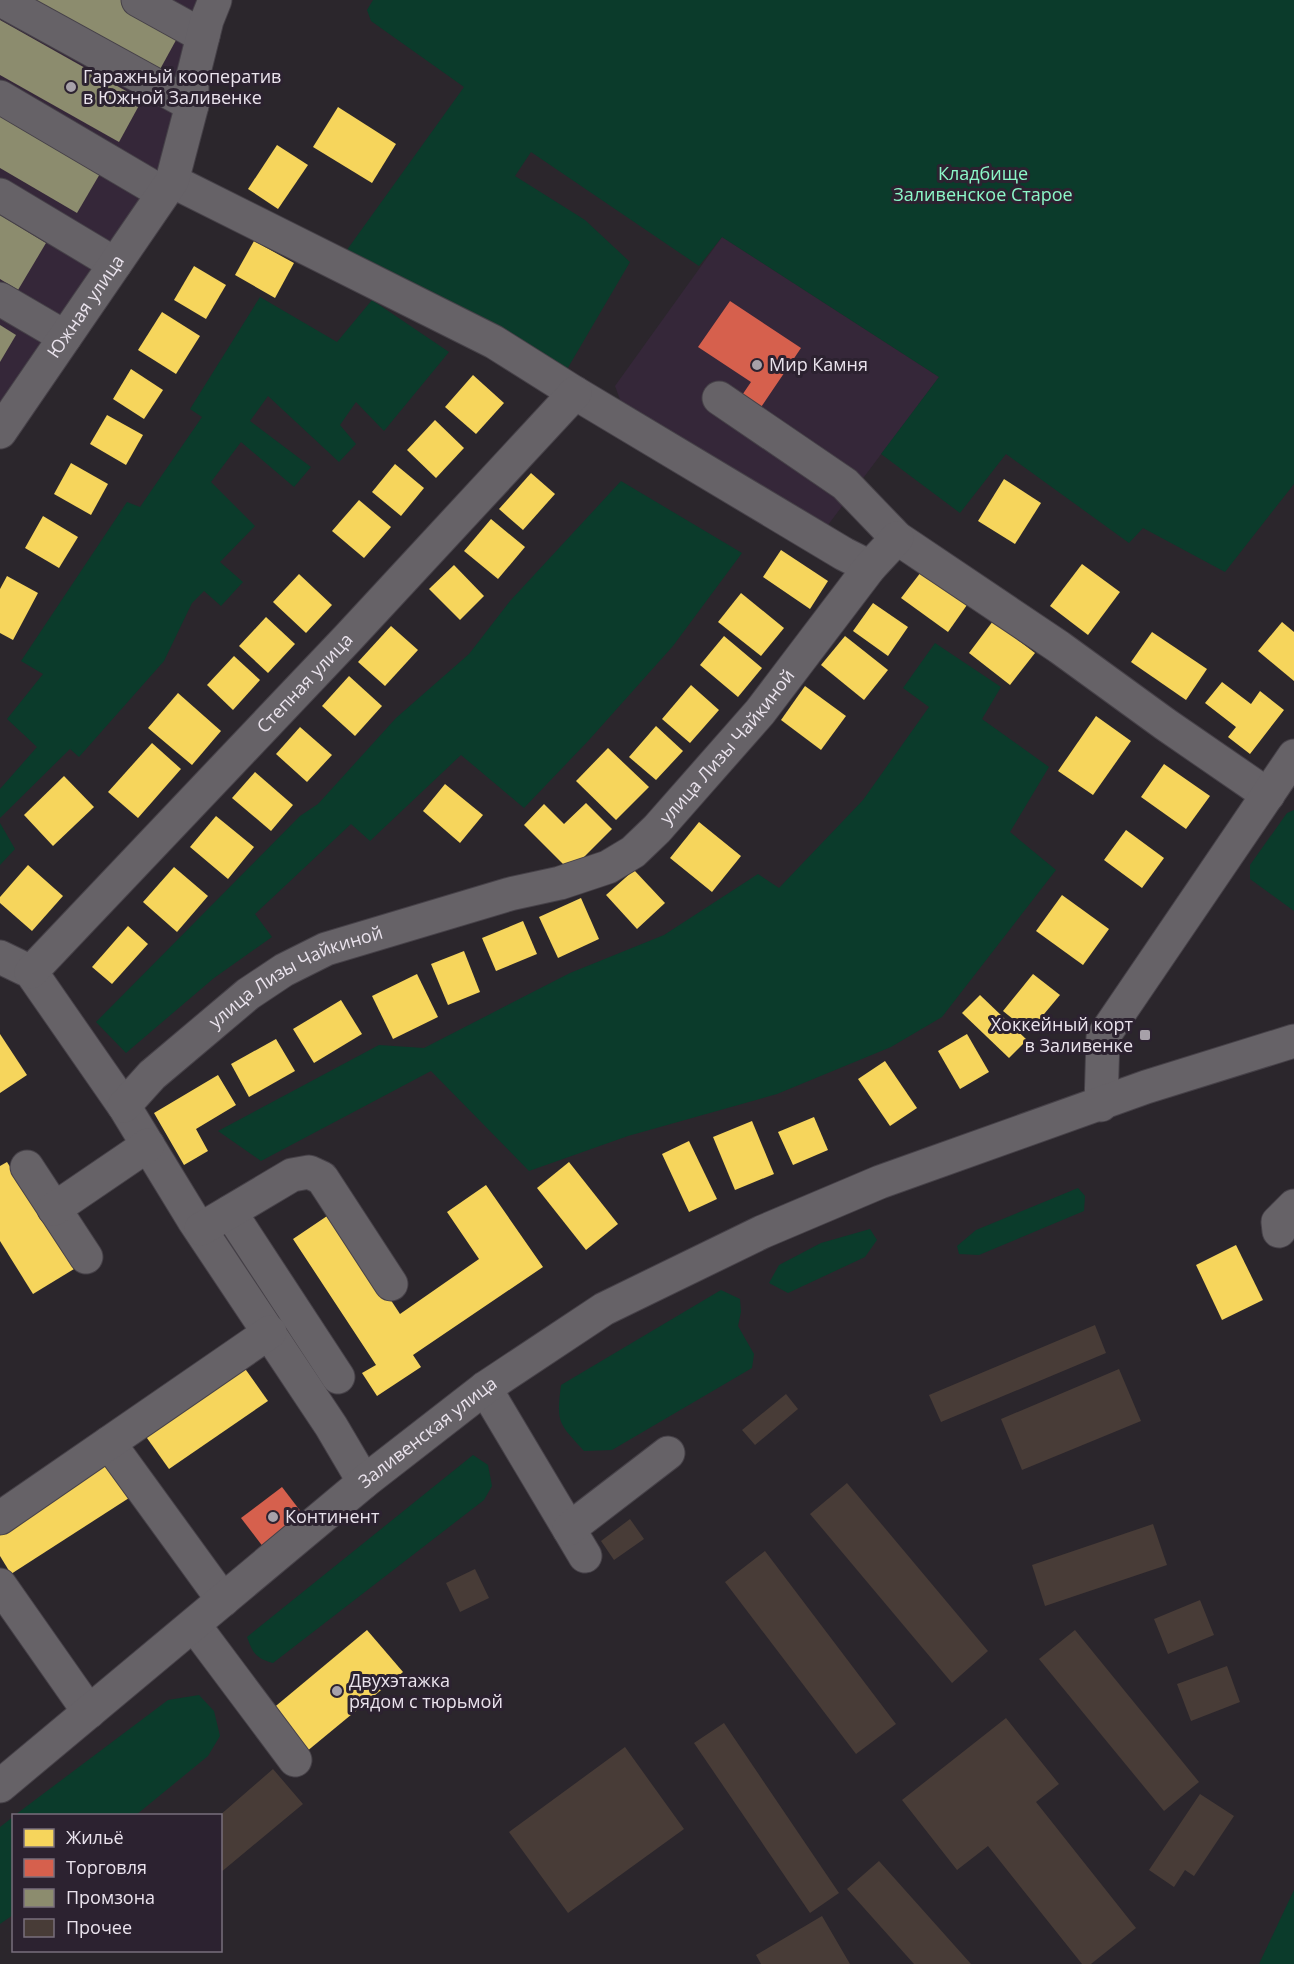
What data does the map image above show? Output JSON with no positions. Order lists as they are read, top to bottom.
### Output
{
  "streets": {
    "street": [
      "Южная улица",
      "Степная улица",
      "улица Лизы Чайкиной",
      "Заливенская улица"
    ]
  },
  "parks": ["Кладбище Заливенское Старое"],
  "places": {
    "other": [
      "Гаражный кооператив в Южной Заливенке",
      "Мир Камня",
      "Континент",
      "Двухэтажка рядом с тюрьмой"
    ],
    "transit": ["Хоккейный корт в Заливенке"]
  },
  "legend": [
    "Жильё",
    "Торговля",
    "Промзона",
    "Прочее"
  ]
}
